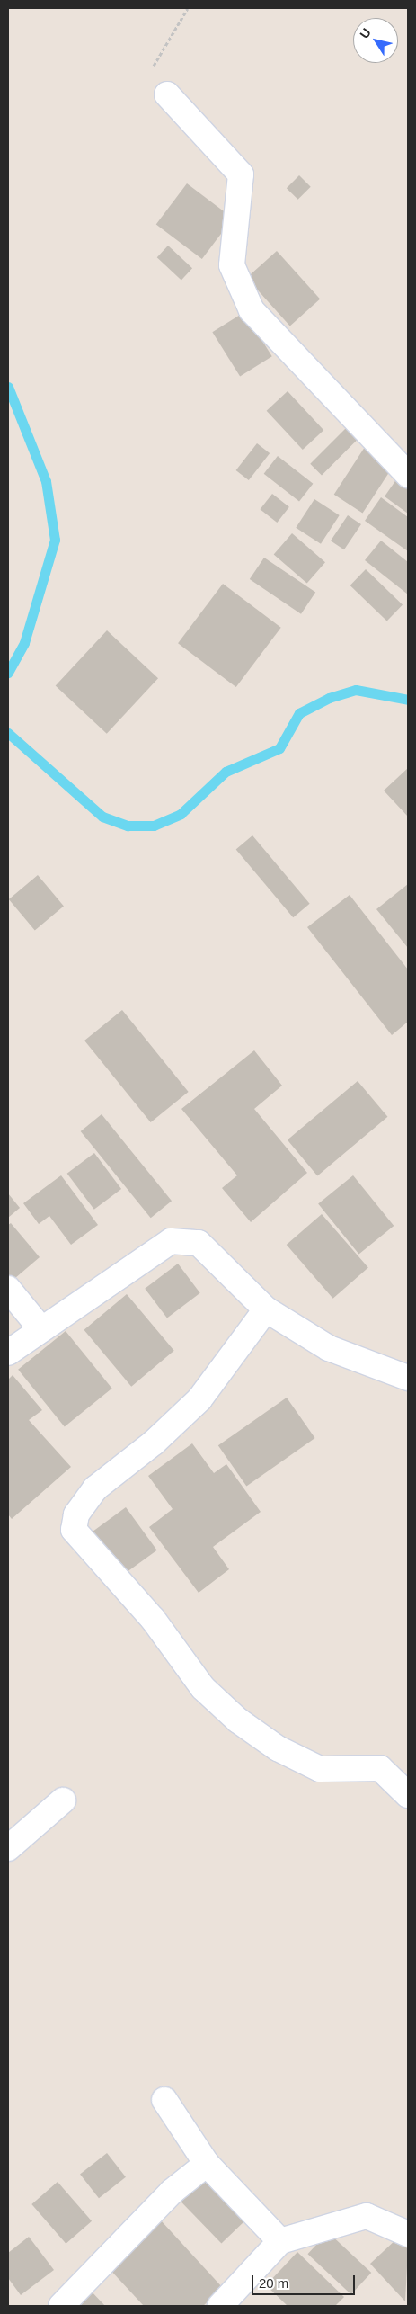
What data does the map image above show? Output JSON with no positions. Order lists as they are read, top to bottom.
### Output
{
  "scale_bar": "20 m",
  "north": "top left"
}
